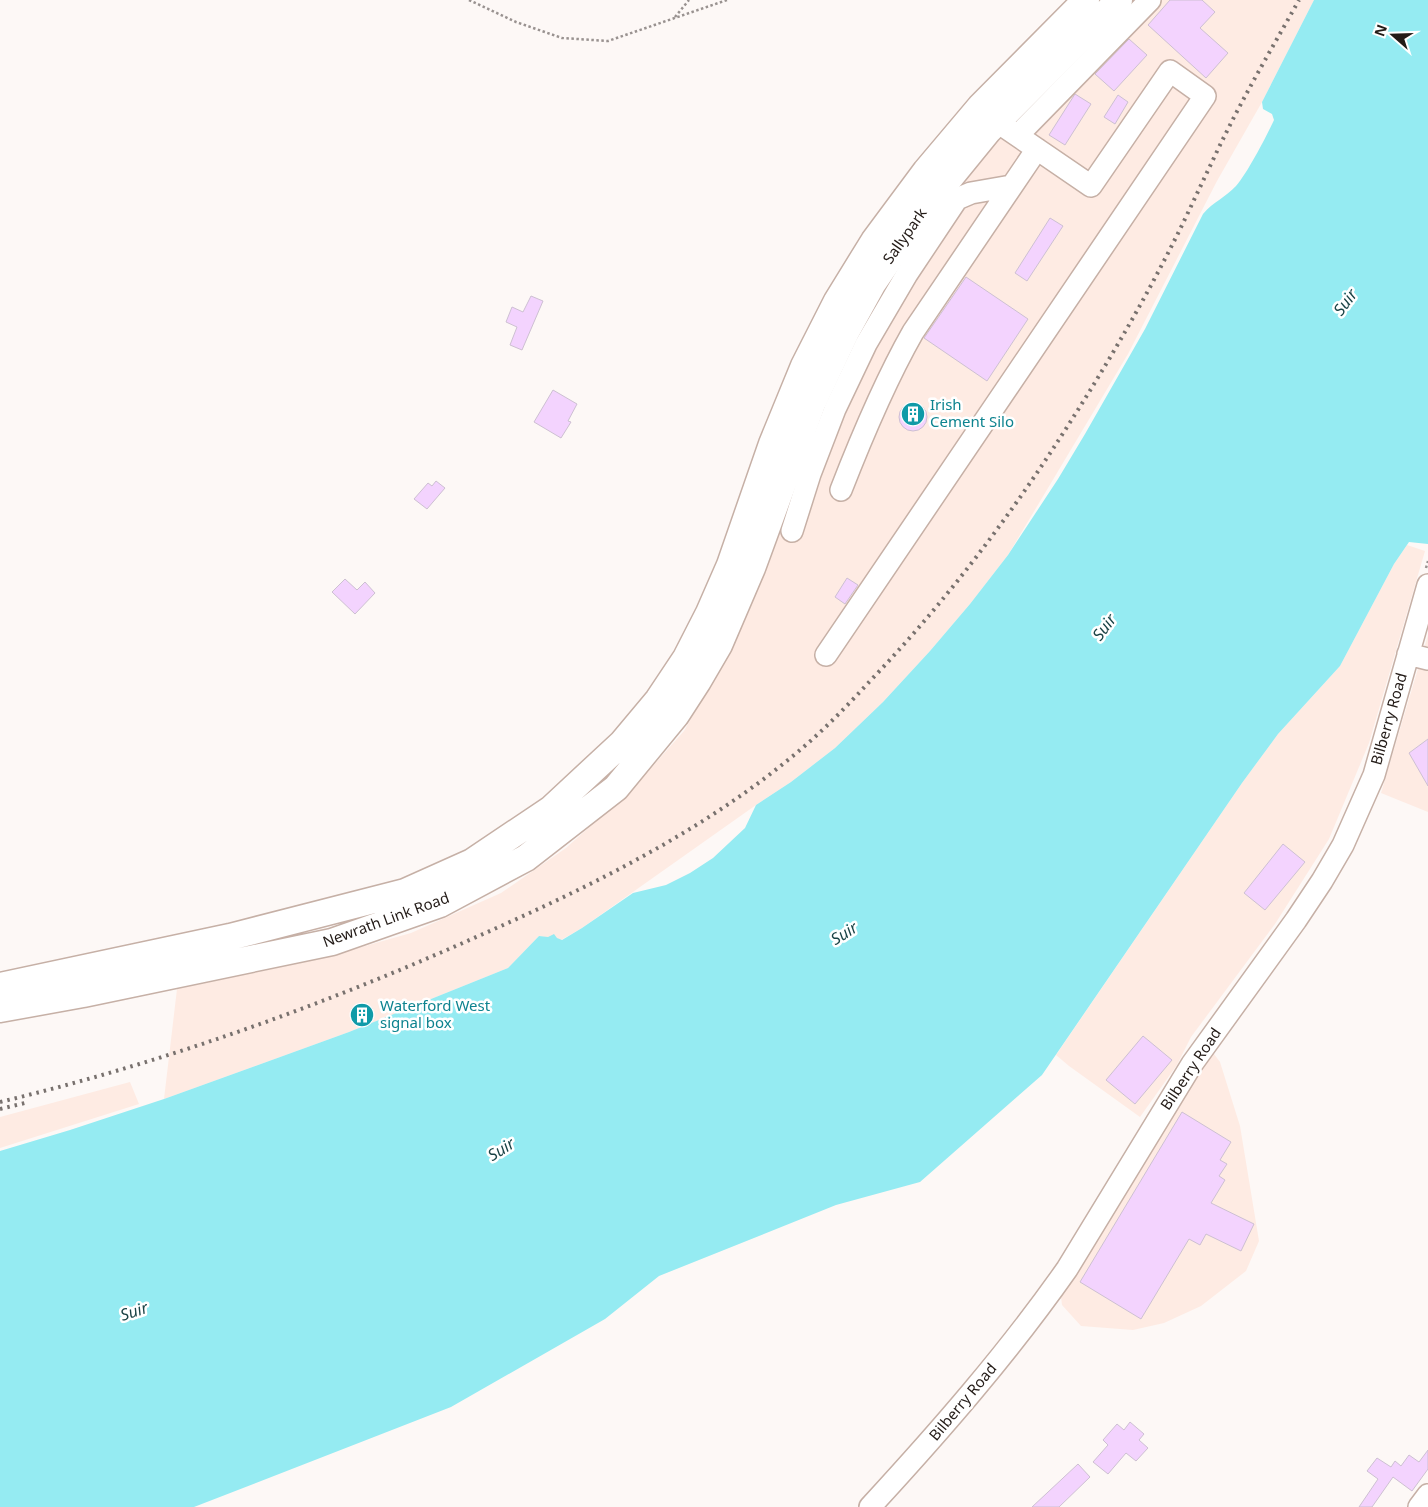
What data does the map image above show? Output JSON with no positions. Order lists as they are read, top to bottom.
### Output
{
  "streets": {
    "main road": ["Sallypark", "Newrath Link Road"],
    "street": ["Bilberry Road"]
  },
  "crossings": [
    ["Sallypark", "Newrath Link Road"]
  ],
  "water": ["Suir"],
  "places": {
    "building": ["Irish Cement Silo", "Waterford West signal box"]
  },
  "north": "left"
}
